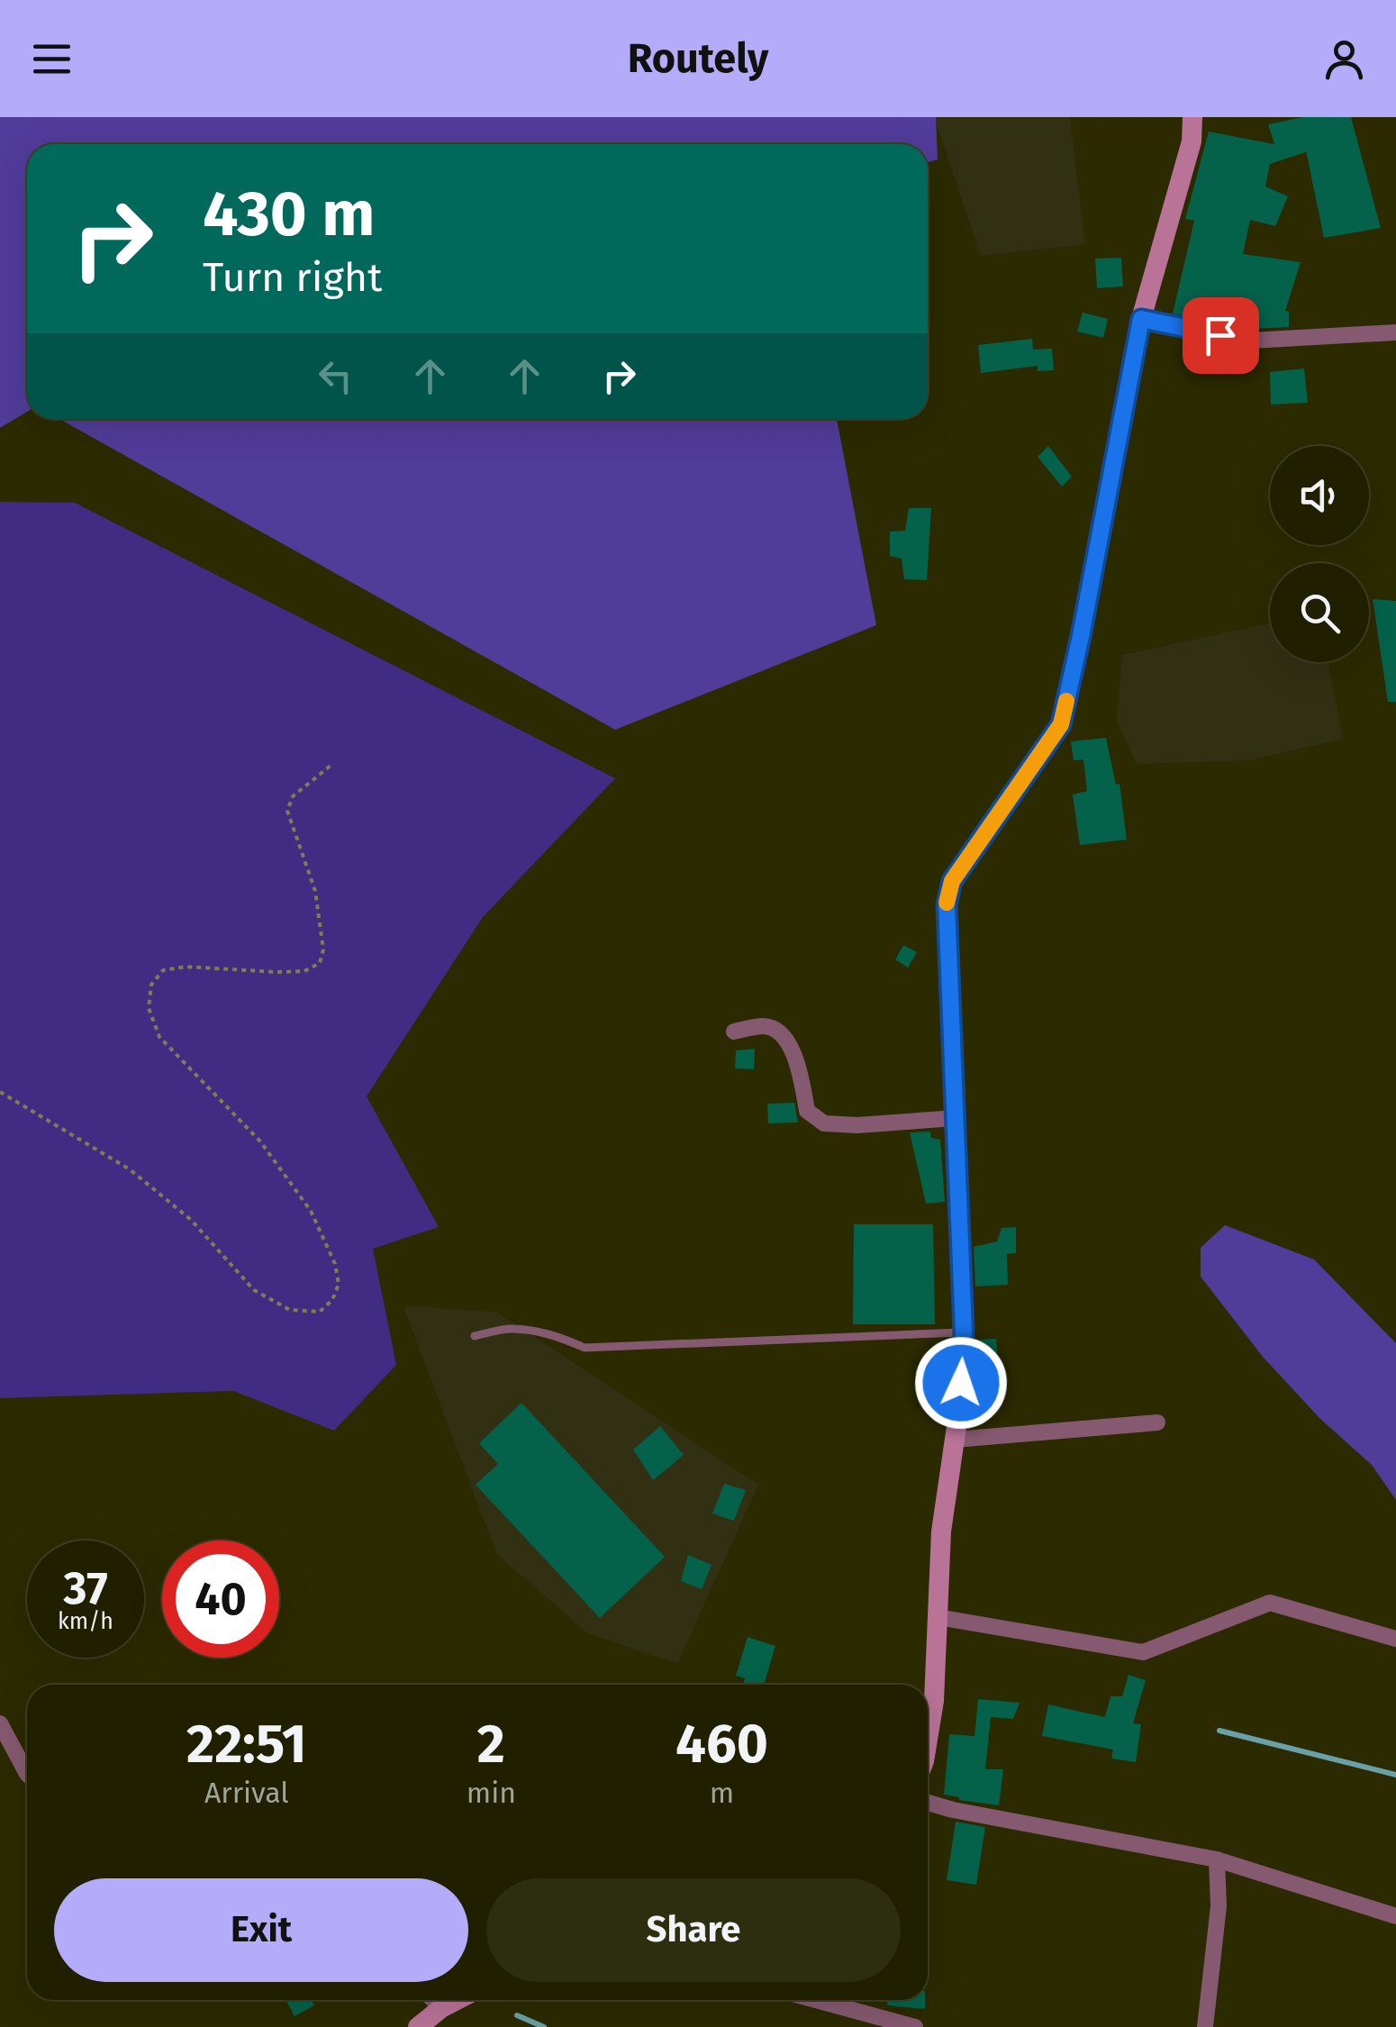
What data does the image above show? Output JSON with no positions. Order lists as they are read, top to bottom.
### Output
{
  "page": {
    "header": "Routely",
    "turn": ["430 m", "Turn right"],
    "speed": "37 km/h",
    "limit": "40",
    "eta": [
      "22:51",
      "Arrival",
      "2",
      "min",
      "460",
      "m"
    ],
    "buttons": ["Exit", "Share"]
  }
}
